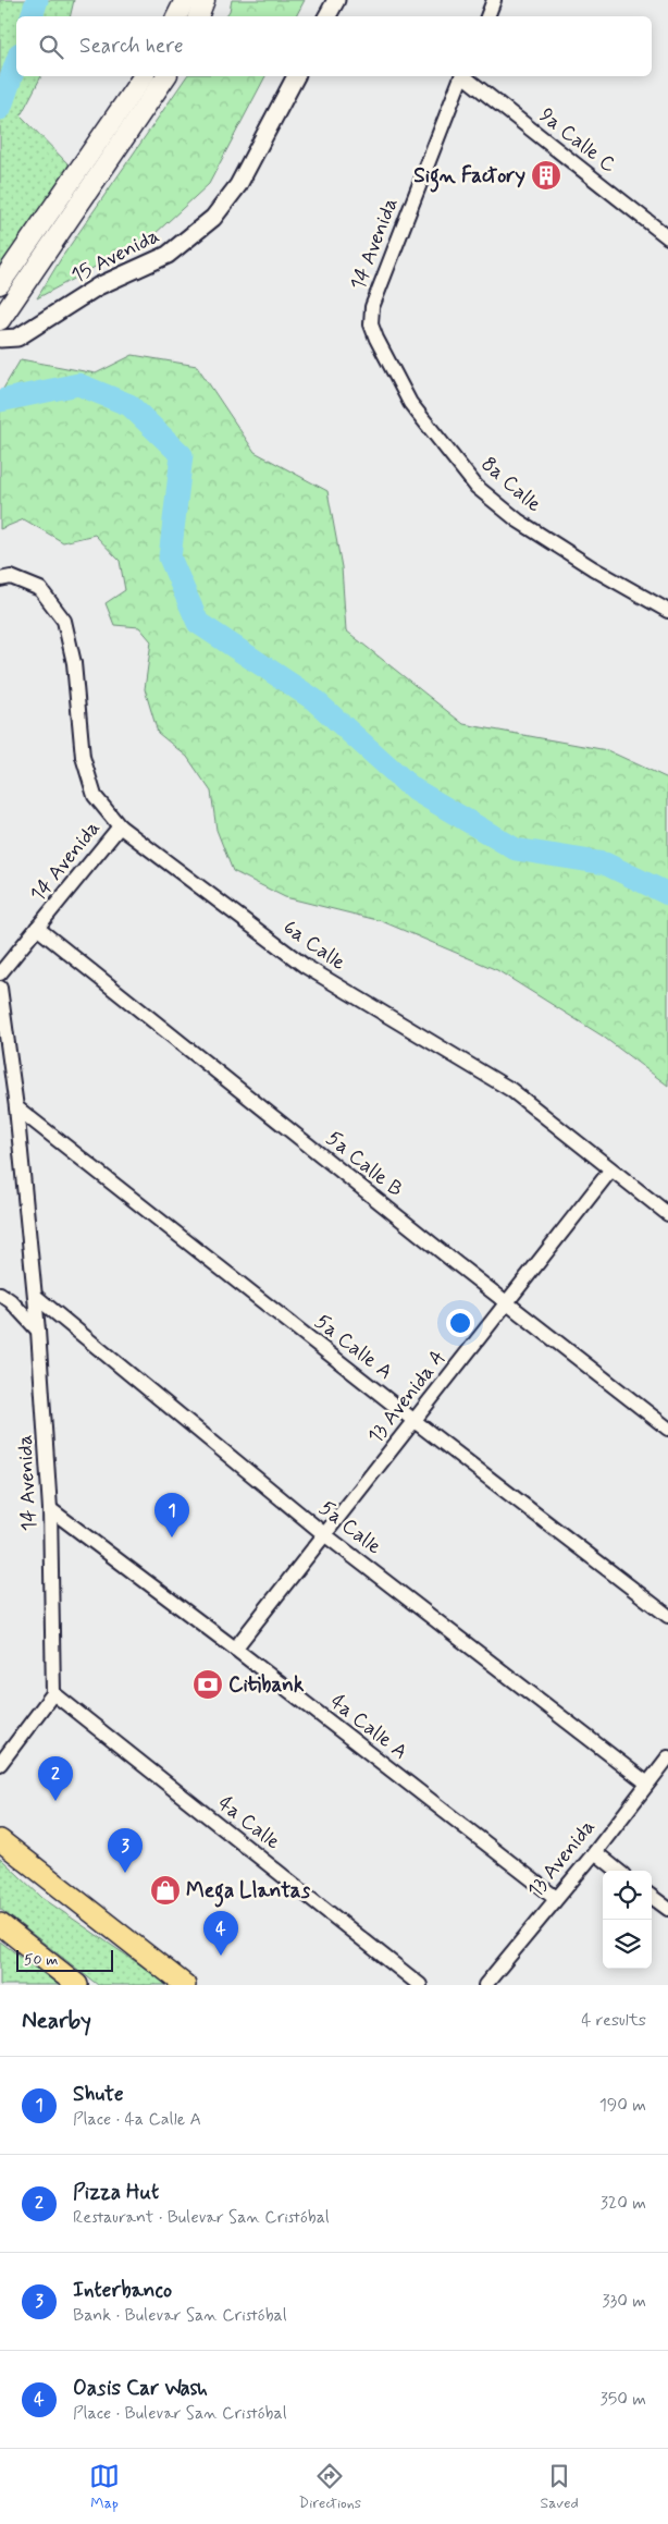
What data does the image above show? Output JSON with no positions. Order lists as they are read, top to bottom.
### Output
{
  "streets": {
    "street": [
      "9a Calle C",
      "14 Avenida",
      "15 Avenida",
      "8a Calle",
      "6a Calle",
      "5a Calle B",
      "5a Calle A",
      "13 Avenida A",
      "5a Calle",
      "4a Calle A",
      "4a Calle",
      "13 Avenida"
    ]
  },
  "crossings": [
    ["14 Avenida", "8a Calle"],
    ["14 Avenida", "6a Calle"],
    ["14 Avenida", "5a Calle B"],
    ["14 Avenida", "5a Calle A"],
    ["14 Avenida", "5a Calle"],
    ["14 Avenida", "4a Calle A"],
    ["14 Avenida", "4a Calle"],
    ["6a Calle", "13 Avenida A"],
    ["5a Calle B", "13 Avenida A"],
    ["5a Calle A", "13 Avenida A"],
    ["13 Avenida A", "5a Calle"],
    ["13 Avenida A", "4a Calle A"],
    ["5a Calle", "13 Avenida"],
    ["4a Calle A", "13 Avenida"]
  ],
  "places": {
    "building": ["Sign Factory"],
    "bank": ["Citibank"],
    "shop": ["Mega Llantas"]
  },
  "scale_bar": "50 m",
  "page": {
    "search": "Search here",
    "pins": [
      "1",
      "2",
      "3",
      "4"
    ],
    "scale": "50 m",
    "heading": ["Nearby", "4 results"],
    "list": [
      {
        "mark": "1",
        "name": "Shute",
        "note": "Place · 4a Calle A",
        "value": "190 m"
      },
      {
        "mark": "2",
        "name": "Pizza Hut",
        "note": "Restaurant · Bulevar San Cristóbal",
        "value": "320 m"
      },
      {
        "mark": "3",
        "name": "Interbanco",
        "note": "Bank · Bulevar San Cristóbal",
        "value": "330 m"
      },
      {
        "mark": "4",
        "name": "Oasis Car Wash",
        "note": "Place · Bulevar San Cristóbal",
        "value": "350 m"
      }
    ],
    "nav": ["Map", "Directions", "Saved"]
  }
}
